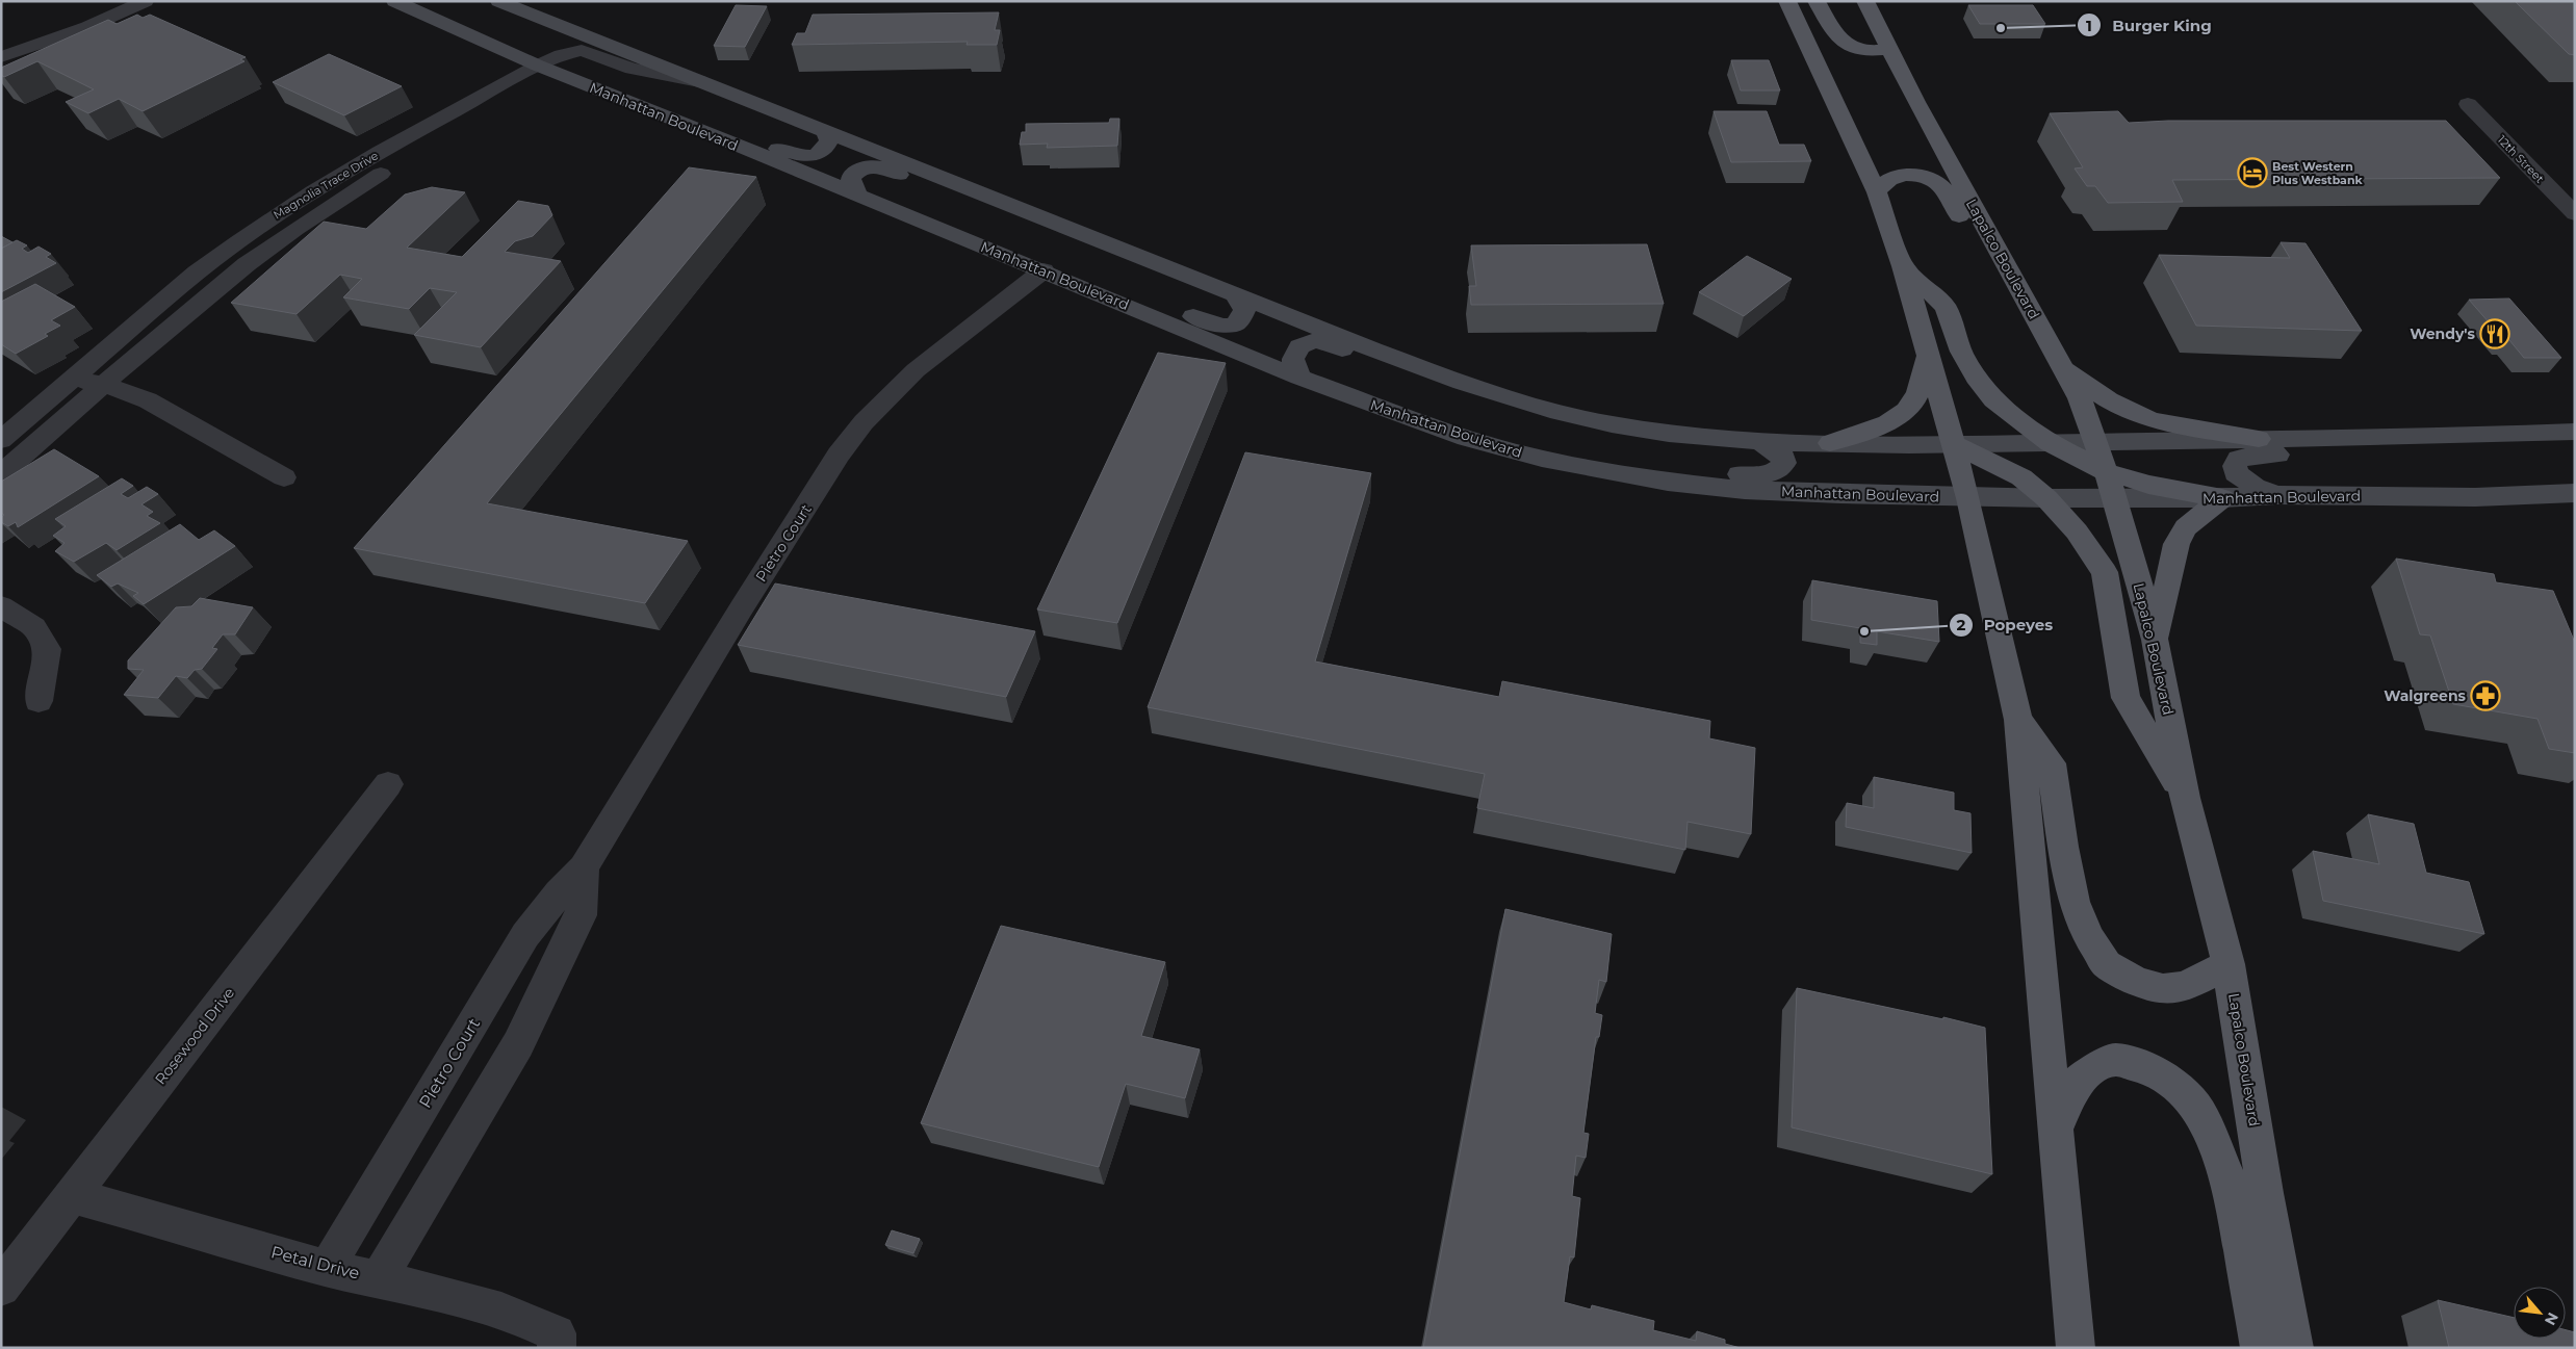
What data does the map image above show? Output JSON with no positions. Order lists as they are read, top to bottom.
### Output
{
  "streets": {
    "main road": ["Lapalco Boulevard"],
    "street": [
      "Manhattan Boulevard",
      "12th Street",
      "Magnolia Trace Drive",
      "Pietro Court",
      "Rosewood Drive",
      "Petal Drive"
    ]
  },
  "crossings": [
    ["Manhattan Boulevard", "Magnolia Trace Drive"],
    ["Manhattan Boulevard", "Lapalco Boulevard"],
    ["Manhattan Boulevard", "Pietro Court"],
    ["Pietro Court", "Petal Drive"],
    ["Rosewood Drive", "Petal Drive"]
  ],
  "places": {
    "other": ["Burger King", "Popeyes"],
    "hotel": ["Best Western Plus Westbank"],
    "restaurant": ["Wendy's"],
    "pharmacy": ["Walgreens"]
  },
  "north": "bottom right"
}
